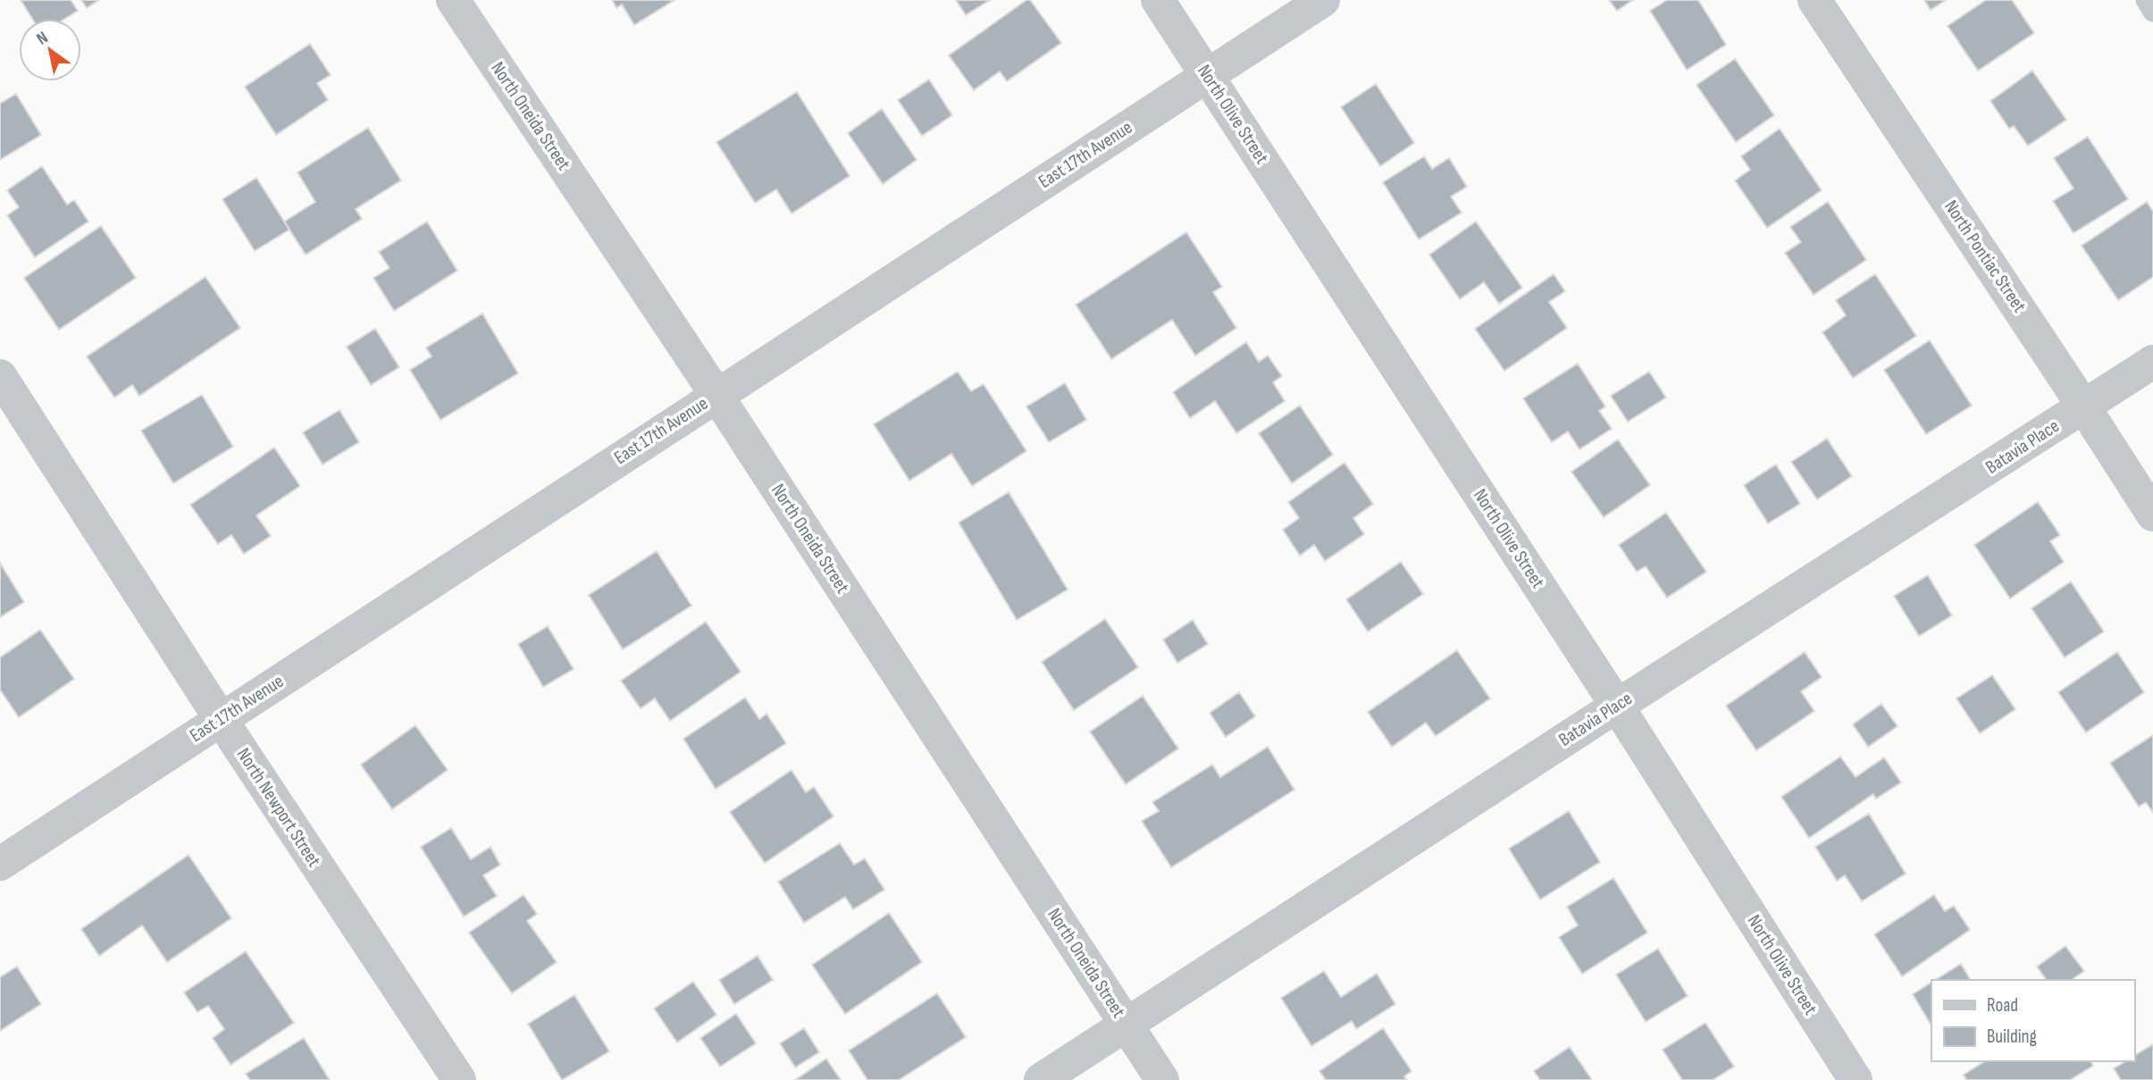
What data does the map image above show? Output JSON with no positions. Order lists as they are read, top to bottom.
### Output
{
  "streets": {
    "street": [
      "North Olive Street",
      "North Oneida Street",
      "East 17th Avenue",
      "North Pontiac Street",
      "Batavia Place",
      "North Newport Street"
    ]
  },
  "crossings": [
    ["North Olive Street", "East 17th Avenue"],
    ["North Olive Street", "Batavia Place"],
    ["North Oneida Street", "East 17th Avenue"],
    ["North Oneida Street", "Batavia Place"],
    ["East 17th Avenue", "North Newport Street"],
    ["North Pontiac Street", "Batavia Place"]
  ],
  "legend": ["Road", "Building"],
  "north": "top left"
}
